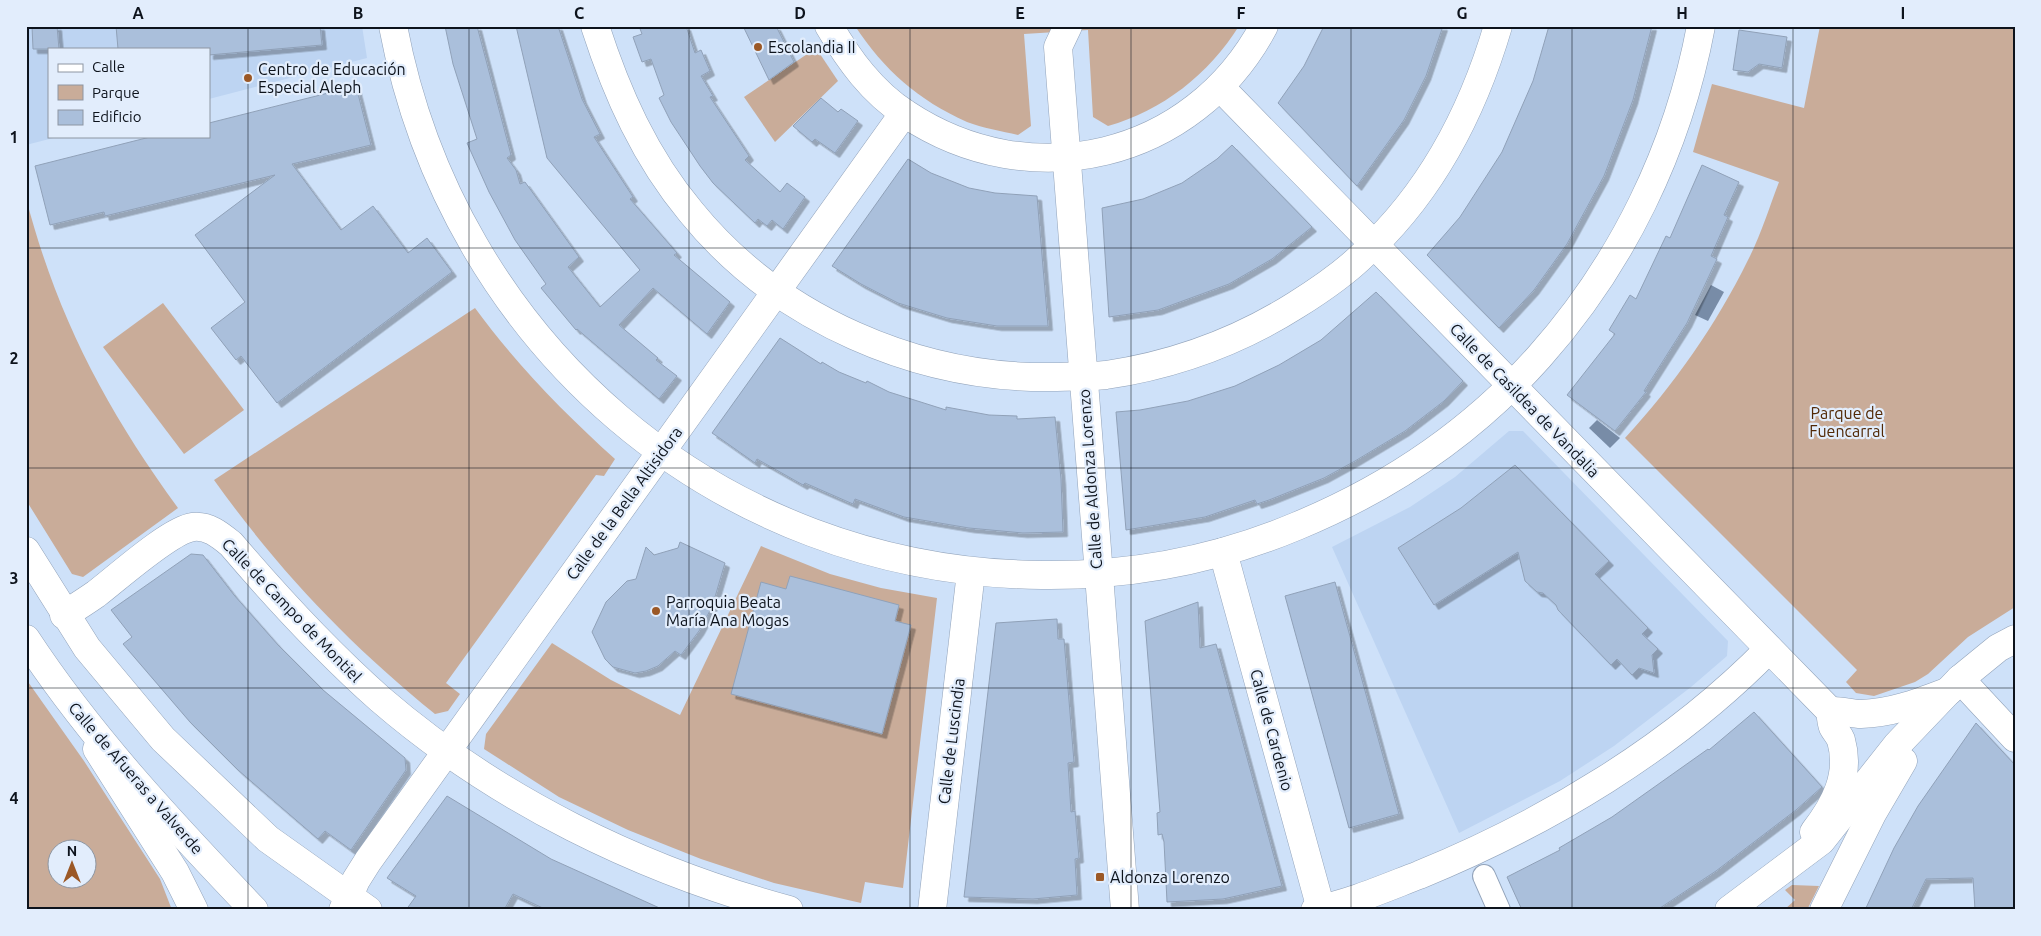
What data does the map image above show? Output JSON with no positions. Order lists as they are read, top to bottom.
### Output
{
  "streets": {
    "street": [
      "Calle de Casildea de Vandalia",
      "Calle de Aldonza Lorenzo",
      "Calle de la Bella Altisidora",
      "Calle de Campo de Montiel",
      "Calle de Cardenio",
      "Calle de Luscindia",
      "Calle de Afueras a Valverde"
    ]
  },
  "crossings": [
    ["Calle de la Bella Altisidora", "Calle de Campo de Montiel"]
  ],
  "parks": ["Parque de Fuencarral"],
  "places": {
    "other": ["Escolandia II", "Centro de Educación Especial Aleph", "Parroquia Beata María Ana Mogas"],
    "transit": ["Aldonza Lorenzo"]
  },
  "legend": ["Calle", "Parque", "Edificio"],
  "north": "top",
  "grid": {
    "columns": [
      "A",
      "B",
      "C",
      "D",
      "E",
      "F",
      "G",
      "H",
      "I"
    ],
    "rows": [
      "1",
      "2",
      "3",
      "4"
    ]
  }
}
